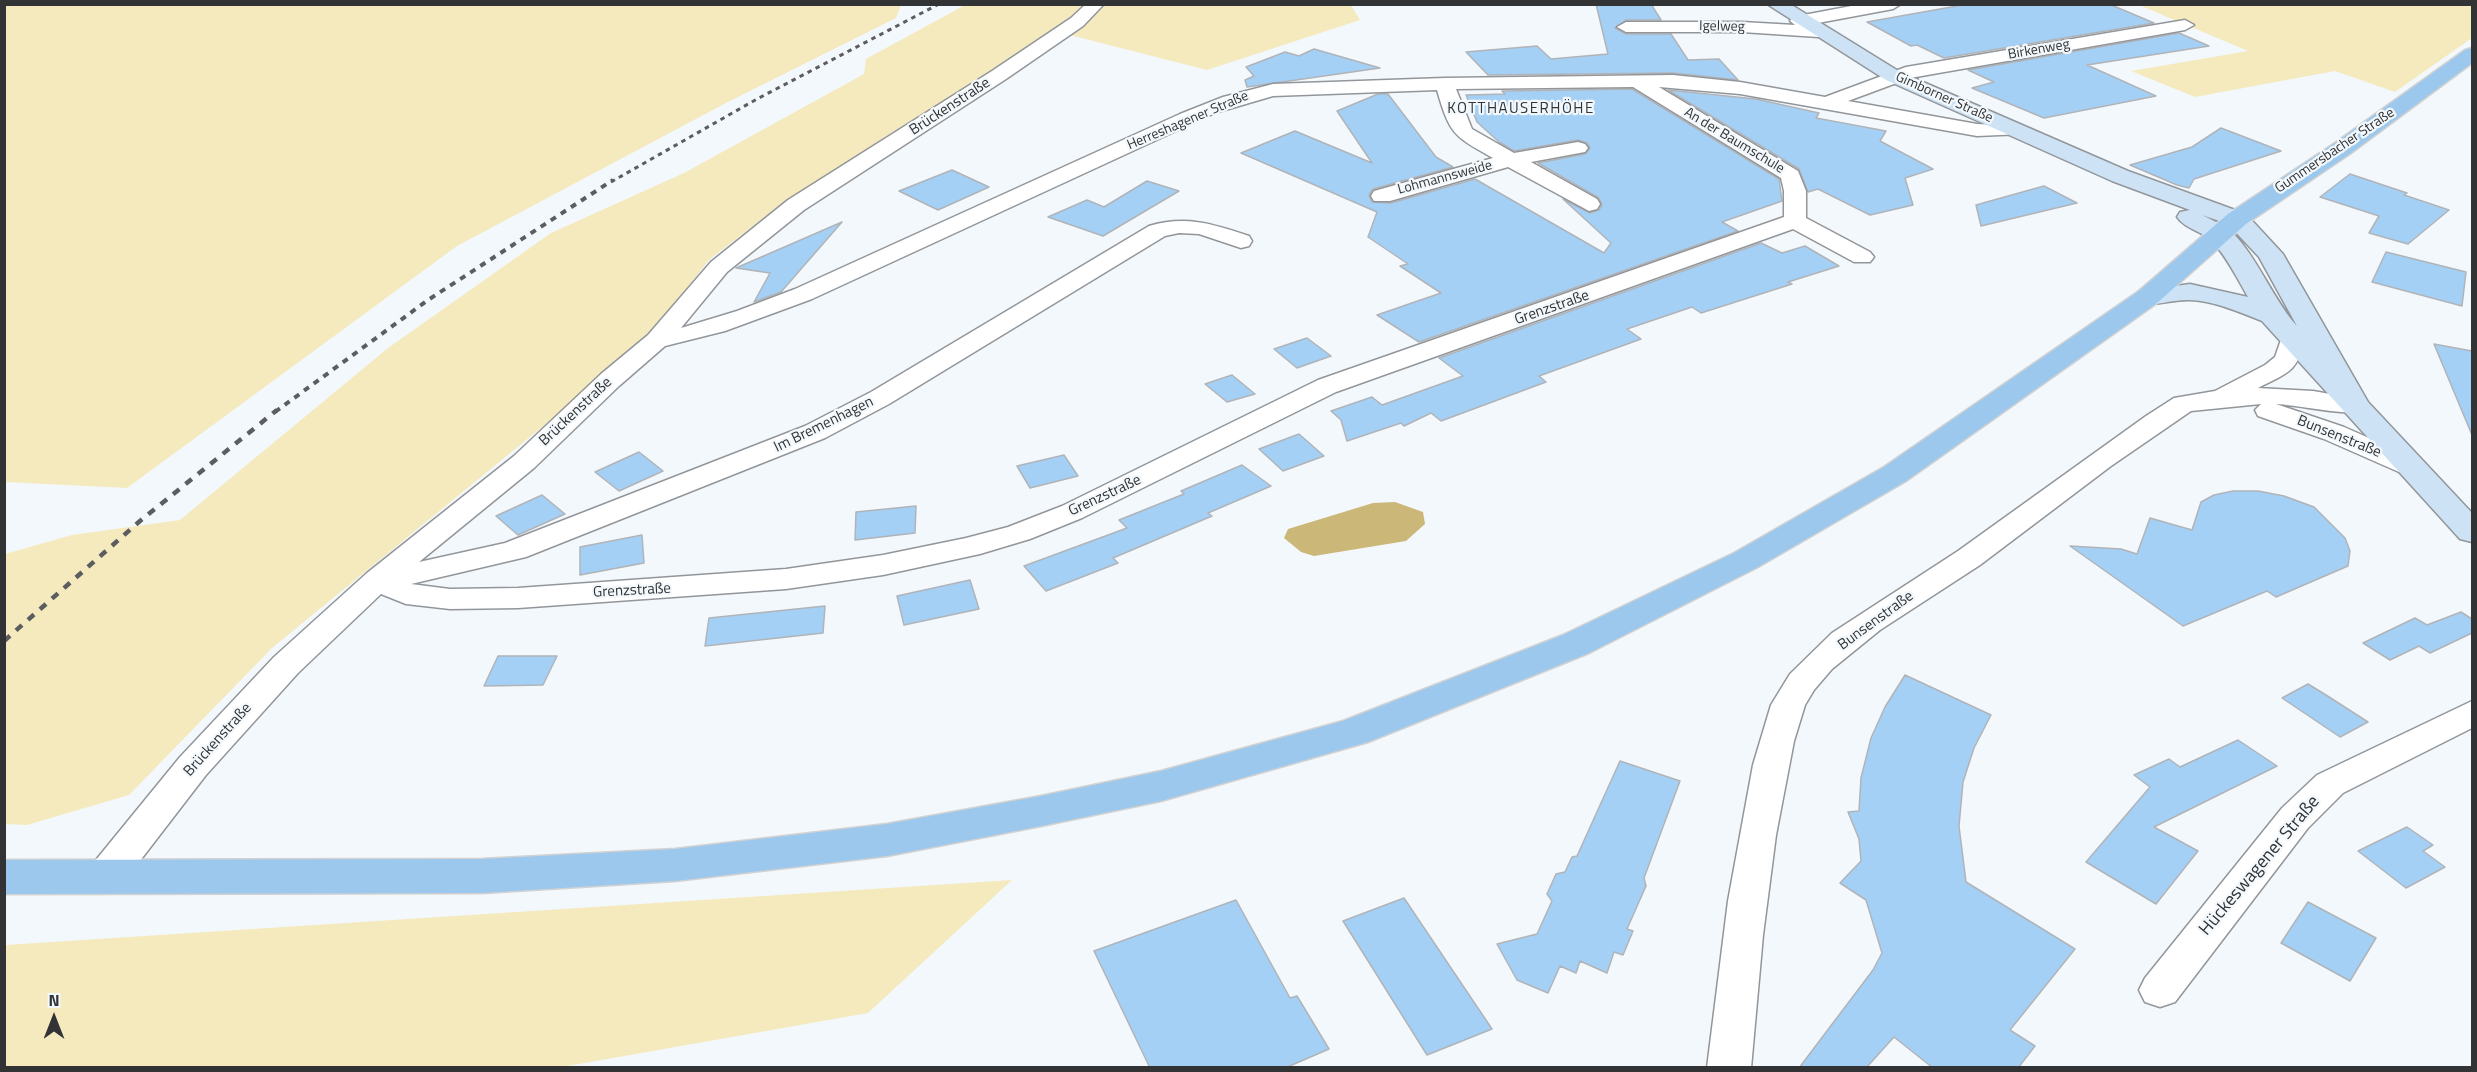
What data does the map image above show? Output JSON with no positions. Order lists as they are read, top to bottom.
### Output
{
  "streets": {
    "main road": ["Gummersbacher Straße"],
    "street": [
      "Igelweg",
      "Birkenweg",
      "Gimborner Straße",
      "Brückenstraße",
      "Herreshagener Straße",
      "An der Baumschule",
      "Lohmannsweide",
      "Grenzstraße",
      "Im Bremenhagen",
      "Bunsenstraße",
      "Hückeswagener Straße"
    ]
  },
  "crossings": [
    ["Igelweg", "Gimborner Straße"],
    ["Birkenweg", "Gimborner Straße"],
    ["Gimborner Straße", "Herreshagener Straße"],
    ["Gimborner Straße", "Gummersbacher Straße"],
    ["Brückenstraße", "Herreshagener Straße"],
    ["Brückenstraße", "Gummersbacher Straße"],
    ["Brückenstraße", "Grenzstraße"],
    ["Brückenstraße", "Im Bremenhagen"],
    ["Herreshagener Straße", "An der Baumschule"],
    ["Herreshagener Straße", "Lohmannsweide"],
    ["An der Baumschule", "Grenzstraße"],
    ["Grenzstraße", "Im Bremenhagen"]
  ],
  "districts": ["KOTTHAUSERHÖHE"],
  "north": "top"
}
